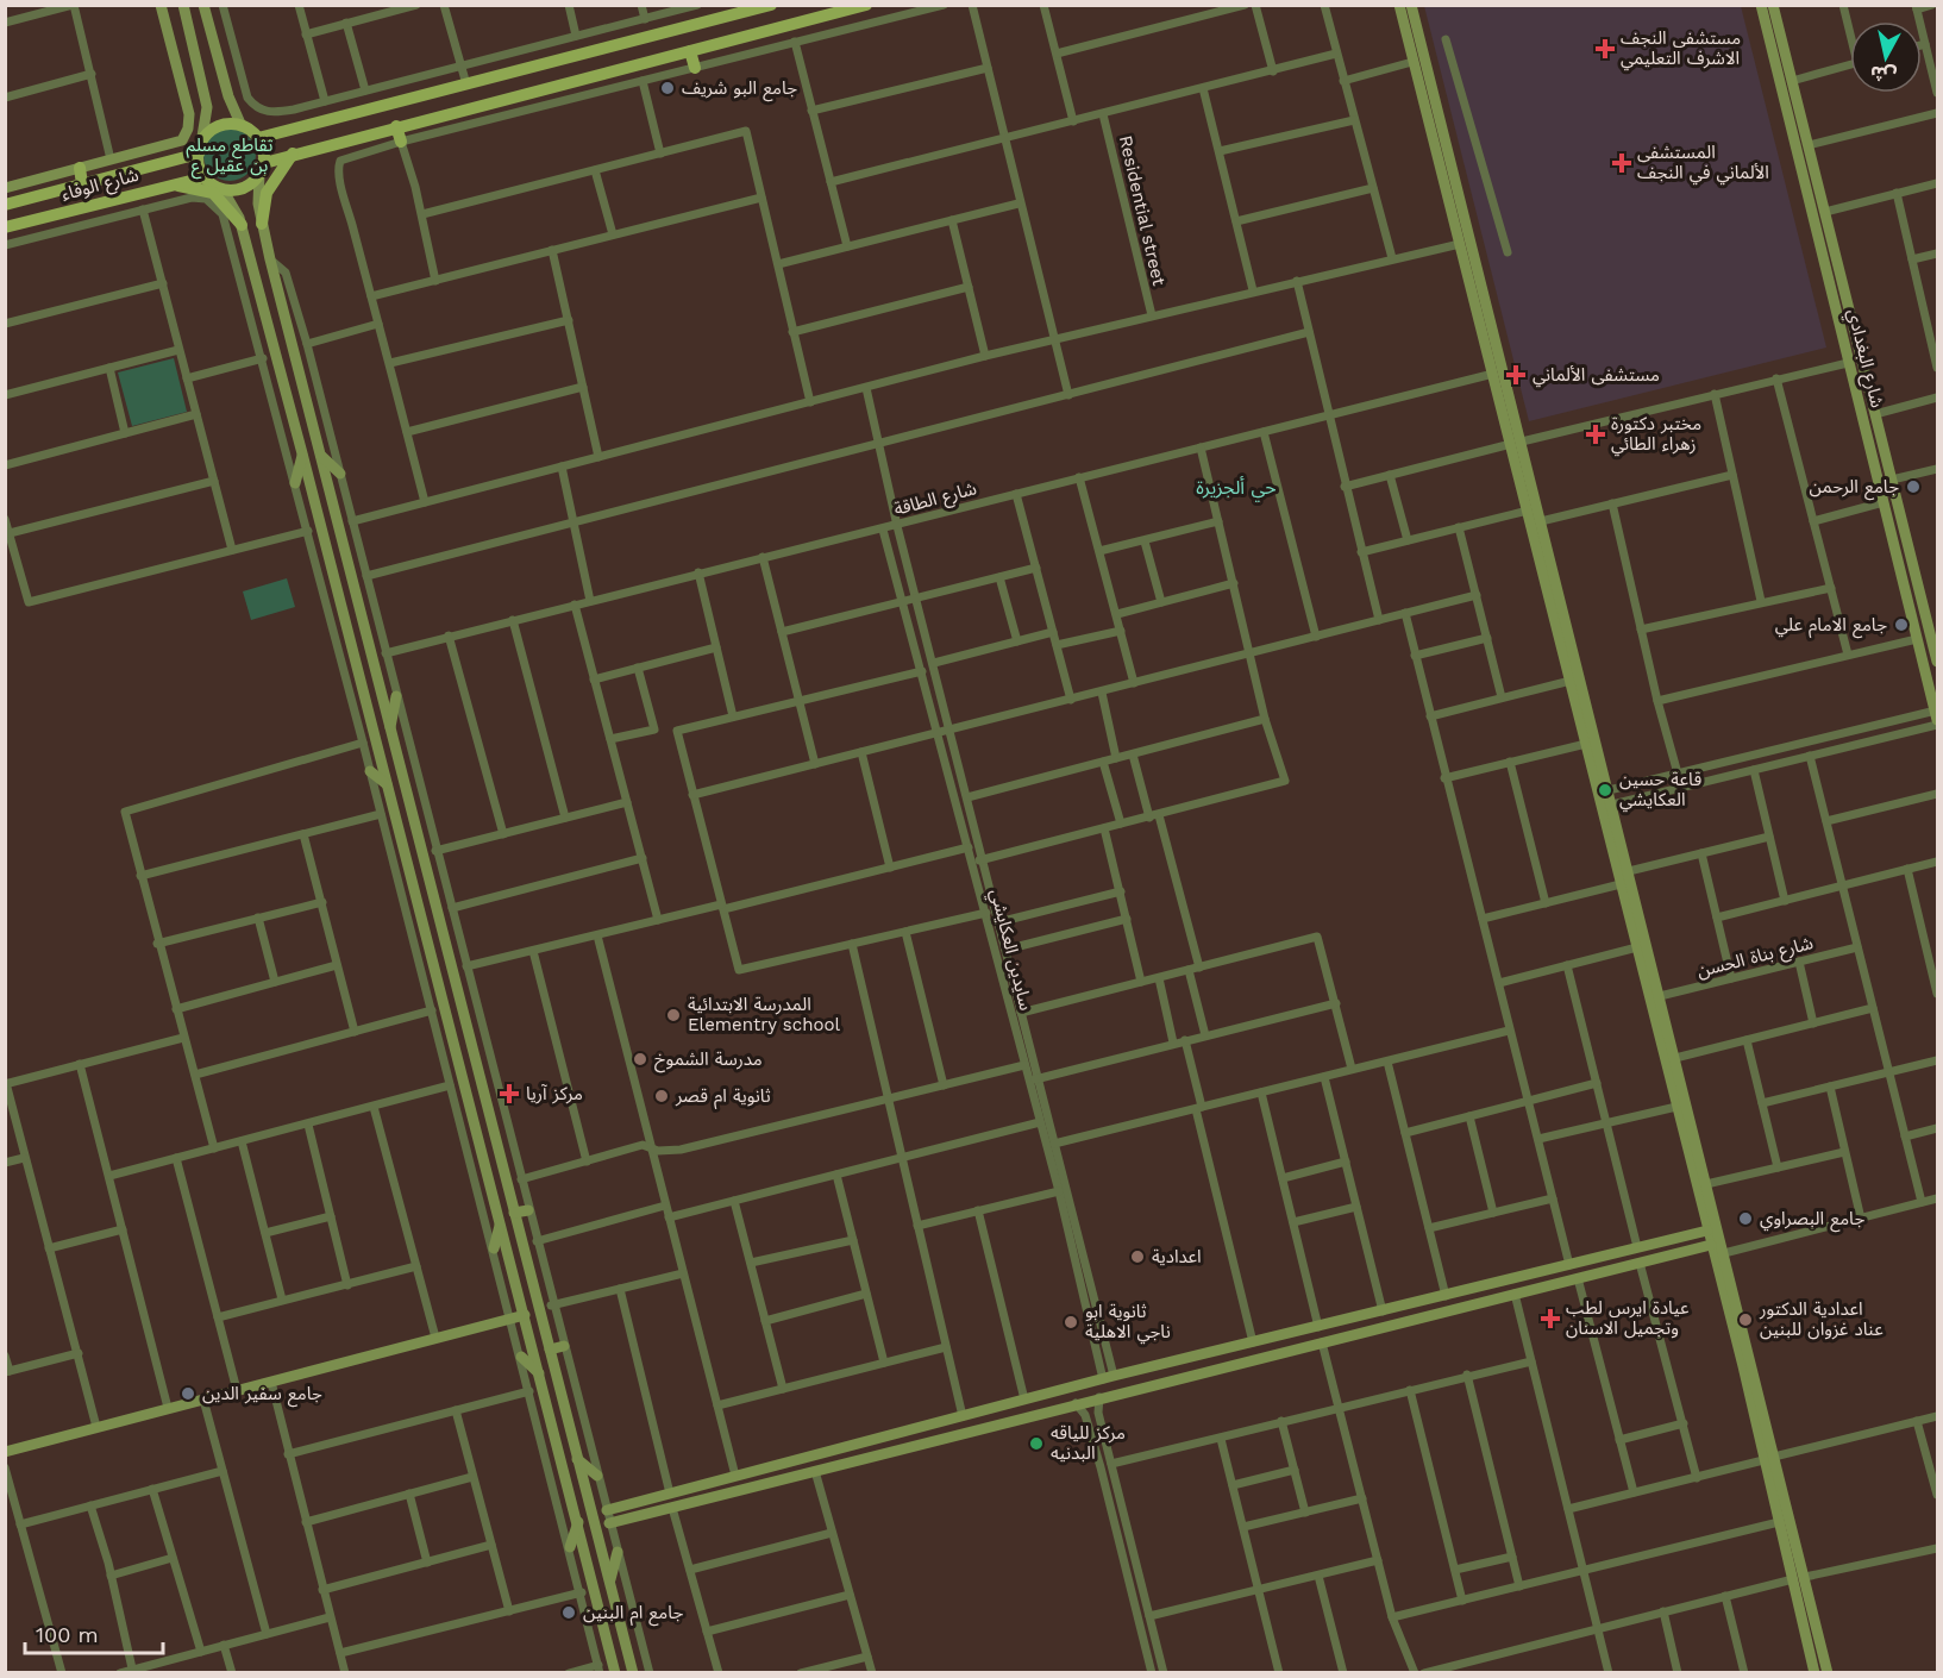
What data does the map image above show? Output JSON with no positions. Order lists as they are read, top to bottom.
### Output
{
  "streets": {
    "main road": ["شارع الوفاء"],
    "street": [
      "Residential street",
      "شارع البغدادي",
      "شارع الطاقة",
      "سايدين العكايشي",
      "شارع بناة الحسن"
    ]
  },
  "crossings": [
    ["شارع الطاقة", "سايدين العكايشي"]
  ],
  "districts": ["حي ألجزيرة"],
  "parks": ["تقاطع مسلم بن عقيل ع"],
  "places": {
    "health": [
      "مستشفى النجف الاشرف التعليمي",
      "المستشفى الألماني في النجف",
      "مستشفى الألماني",
      "مختبر دكتورة زهراء الطائي",
      "مركز آريا",
      "عيادة ايرس لطب وتجميل الاسنان"
    ],
    "other": [
      "جامع البو شريف",
      "جامع الرحمن",
      "جامع الامام علي",
      "قاعة حسين العكايشي",
      "المدرسة الابتدائية Elementry school",
      "مدرسة الشموخ",
      "ثانوية ام قصر",
      "جامع البصراوي",
      "اعدادية",
      "اعدادية الدكتور عناد غزوان للبنين",
      "ثانوية ابو ناجي الاهلية",
      "جامع سفير الدين",
      "مركز للياقه البدنيه",
      "جامع ام البنين"
    ]
  },
  "scale_bar": "100 m",
  "north": "bottom"
}
